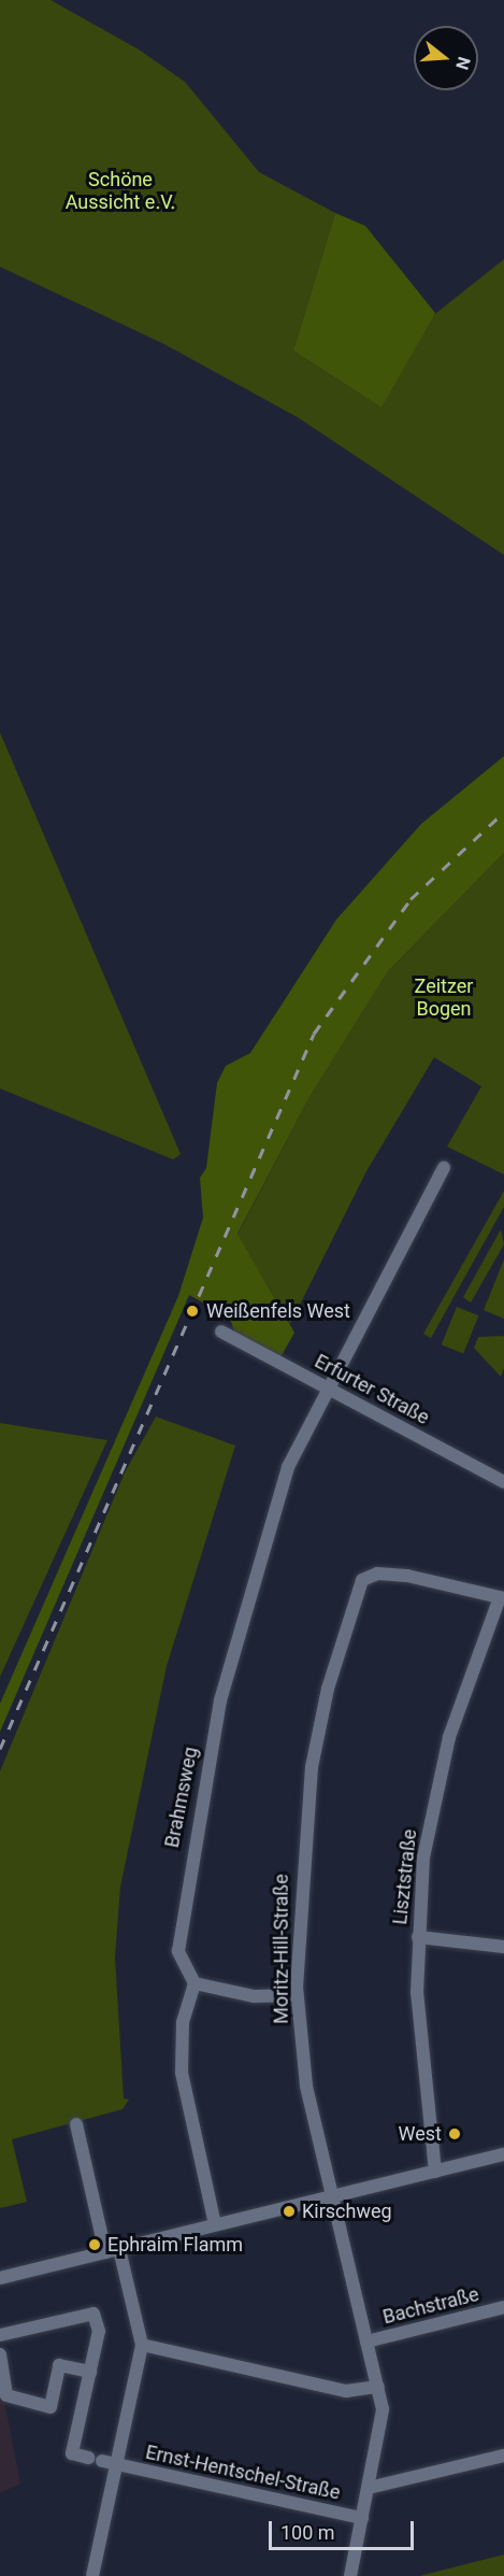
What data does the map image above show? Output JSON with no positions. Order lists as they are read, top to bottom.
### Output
{
  "streets": {
    "street": [
      "Erfurter Straße",
      "Brahmsweg",
      "Lisztstraße",
      "Moritz-Hill-Straße",
      "Bachstraße",
      "Ernst-Hentschel-Straße"
    ]
  },
  "crossings": [
    ["Erfurter Straße", "Brahmsweg"],
    ["Lisztstraße", "Moritz-Hill-Straße"],
    ["Moritz-Hill-Straße", "Bachstraße"],
    ["Moritz-Hill-Straße", "Ernst-Hentschel-Straße"]
  ],
  "parks": ["Schöne Aussicht e.V.", "Zeitzer Bogen"],
  "places": [
    "Weißenfels West",
    "West",
    "Kirschweg",
    "Ephraim Flamm"
  ],
  "scale_bar": "100 m",
  "north": "right"
}
